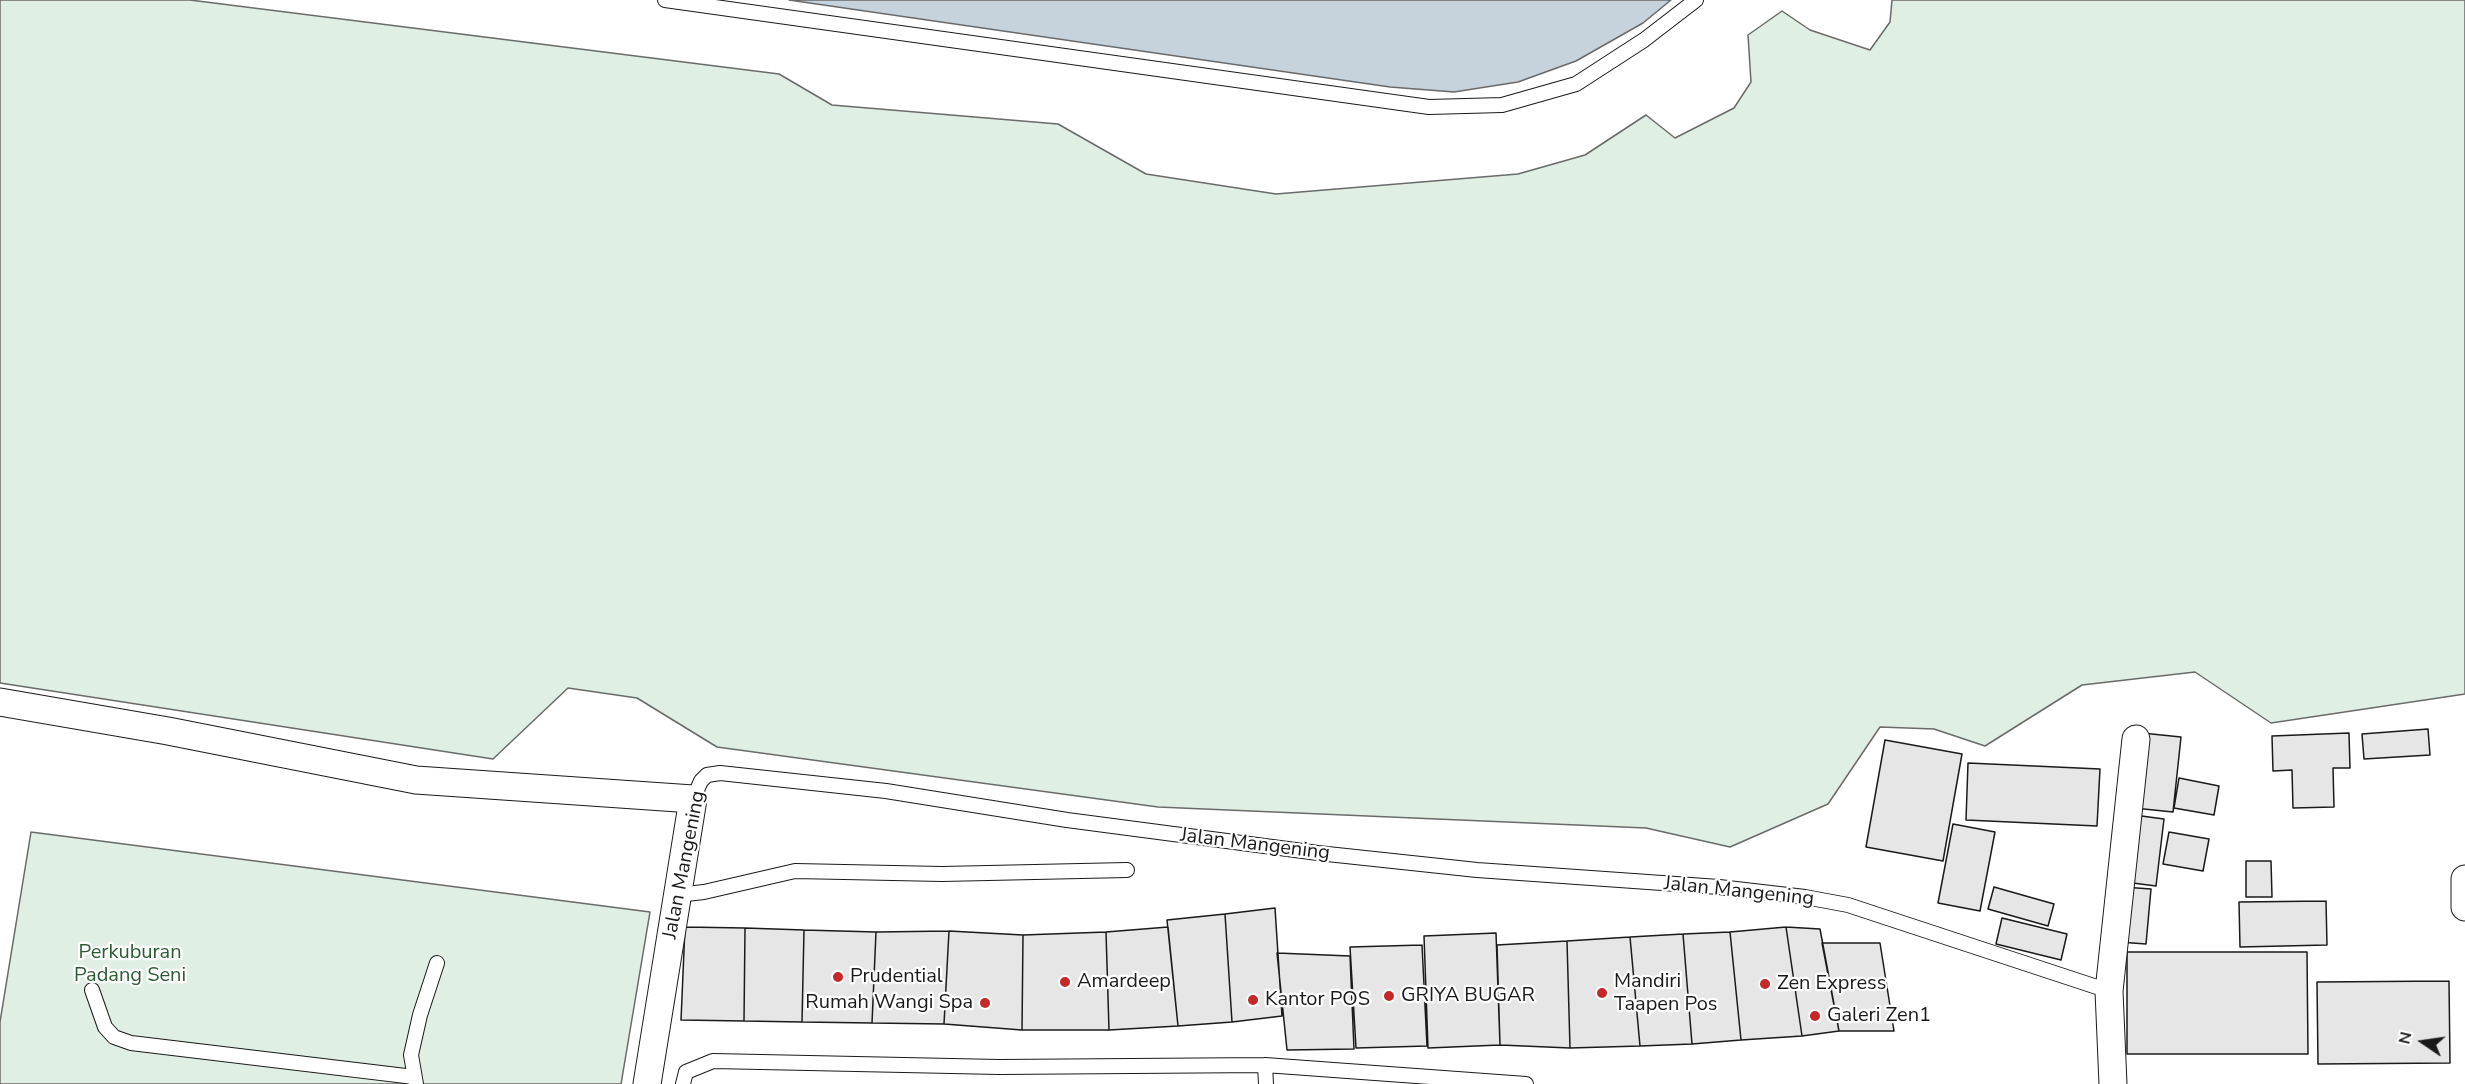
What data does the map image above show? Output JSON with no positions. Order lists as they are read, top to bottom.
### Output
{
  "streets": {
    "street": ["Jalan Mangening"]
  },
  "parks": ["Perkuburan Padang Seni"],
  "places": [
    "Prudential",
    "Amardeep",
    "Zen Express",
    "Mandiri Taapen Pos",
    "GRIYA BUGAR",
    "Kantor POS",
    "Rumah Wangi Spa",
    "Galeri Zen1"
  ],
  "north": "left"
}
